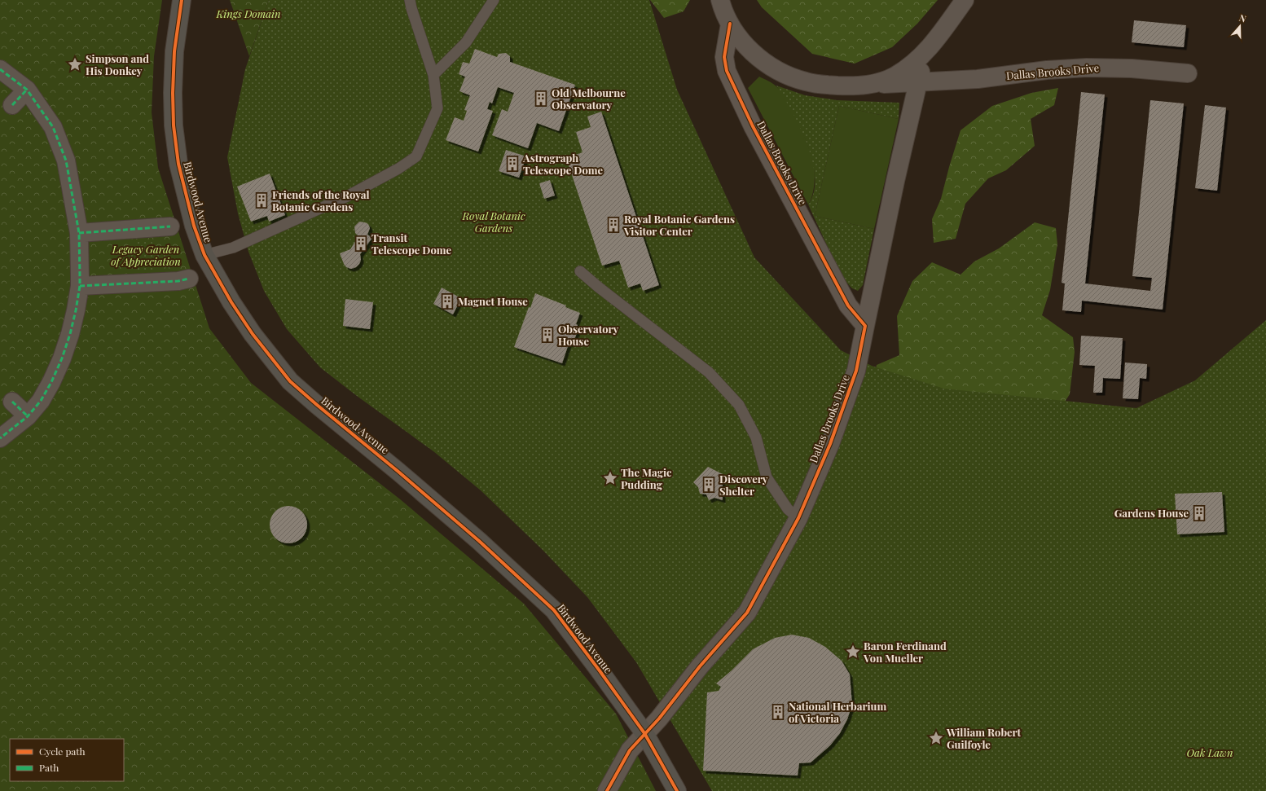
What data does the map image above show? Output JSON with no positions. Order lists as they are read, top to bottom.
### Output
{
  "streets": {
    "street": ["Dallas Brooks Drive", "Birdwood Avenue"]
  },
  "crossings": [
    ["Dallas Brooks Drive", "Birdwood Avenue"]
  ],
  "parks": [
    "Kings Domain",
    "Royal Botanic Gardens",
    "Legacy Garden of Appreciation",
    "Oak Lawn"
  ],
  "places": {
    "place": [
      "Simpson and His Donkey",
      "The Magic Pudding",
      "Baron Ferdinand Von Mueller",
      "William Robert Guilfoyle"
    ],
    "building": [
      "Old Melbourne Observatory",
      "Astrograph Telescope Dome",
      "Friends of the Royal Botanic Gardens",
      "Royal Botanic Gardens Visitor Center",
      "Transit Telescope Dome",
      "Magnet House",
      "Observatory House",
      "Discovery Shelter",
      "Gardens House",
      "National Herbarium of Victoria"
    ]
  },
  "legend": ["Cycle path", "Path"],
  "north": "top"
}
